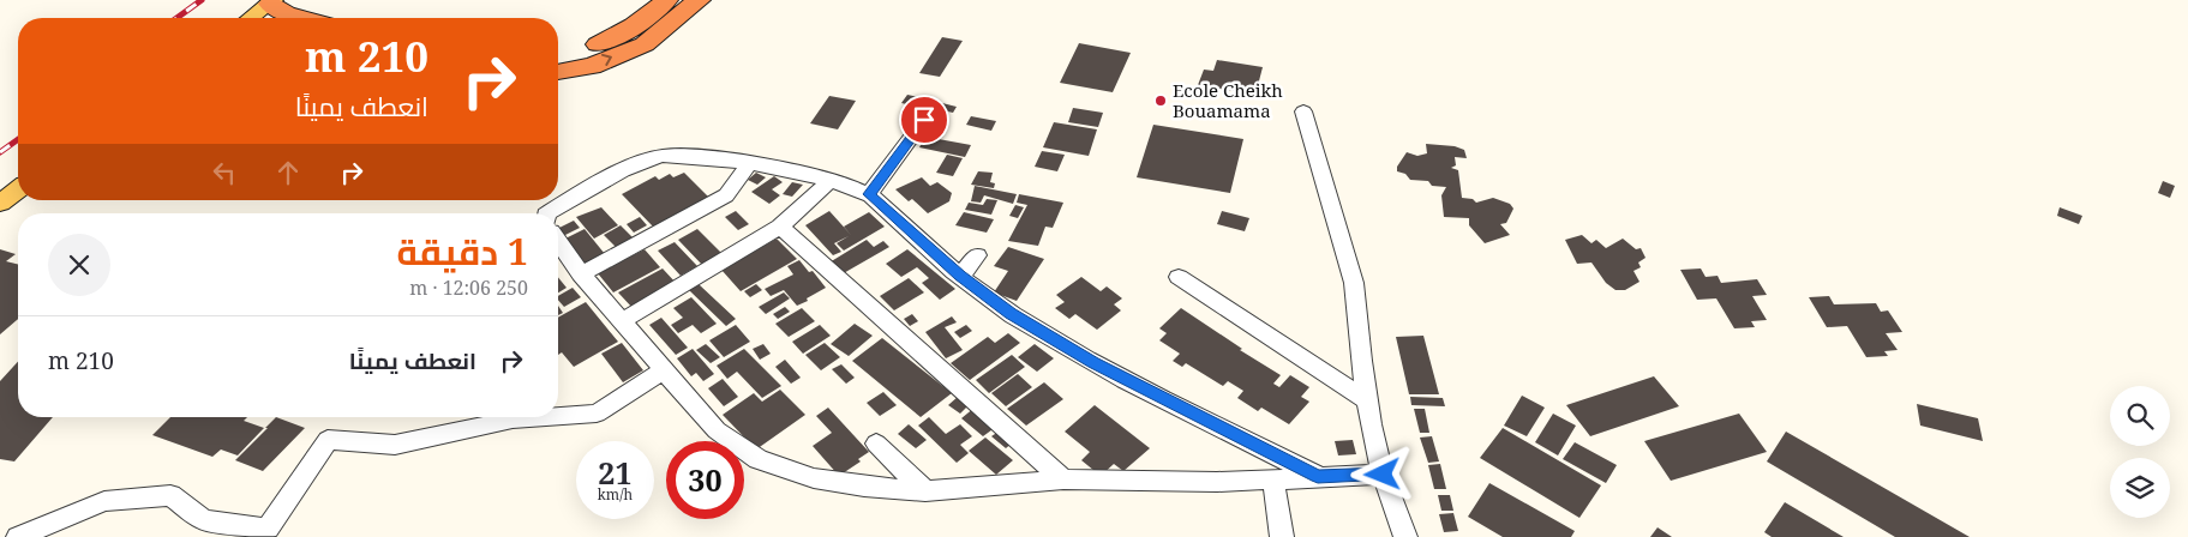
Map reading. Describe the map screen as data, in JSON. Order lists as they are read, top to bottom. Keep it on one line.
{"places":["Ecole Cheikh Bouamama"],"page":{"turn":["210 m","انعطف يمينًا"],"heading":["1 دقيقة","250 m · 12:06"],"list":[{"name":"انعطف يمينًا","value":"210 m"}],"speed":"21 km/h","limit":"30"}}
